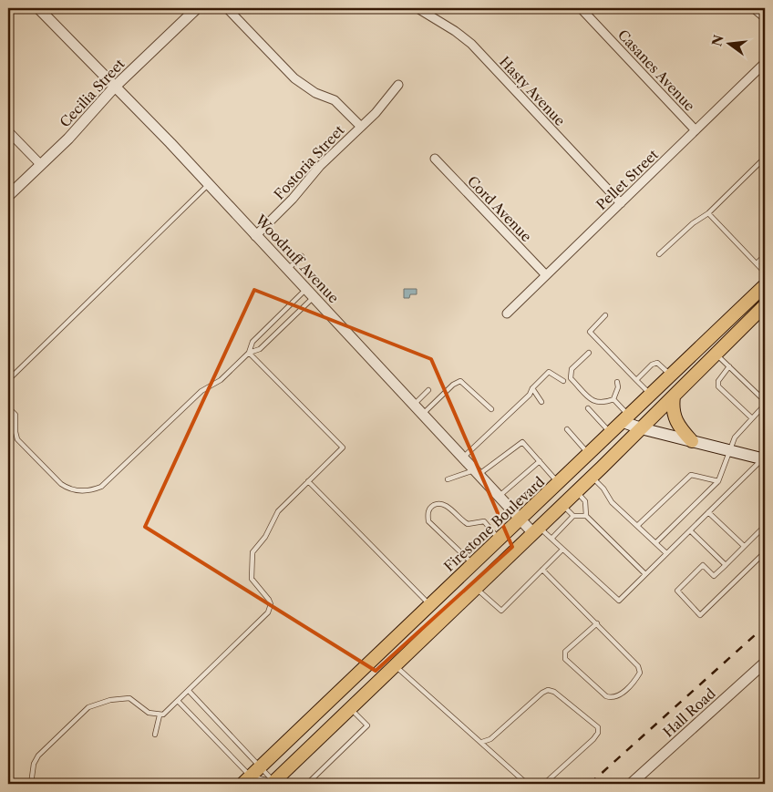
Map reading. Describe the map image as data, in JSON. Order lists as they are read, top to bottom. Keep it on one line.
{"streets":{"main road":["Firestone Boulevard"],"street":["Casanes Avenue","Hasty Avenue","Cecilia Street","Fostoria Street","Pellet Street","Cord Avenue","Woodruff Avenue","Hall Road"]},"crossings":[["Casanes Avenue","Pellet Street"],["Hasty Avenue","Pellet Street"],["Cecilia Street","Woodruff Avenue"],["Fostoria Street","Woodruff Avenue"],["Pellet Street","Cord Avenue"],["Woodruff Avenue","Firestone Boulevard"]],"north":"left"}
